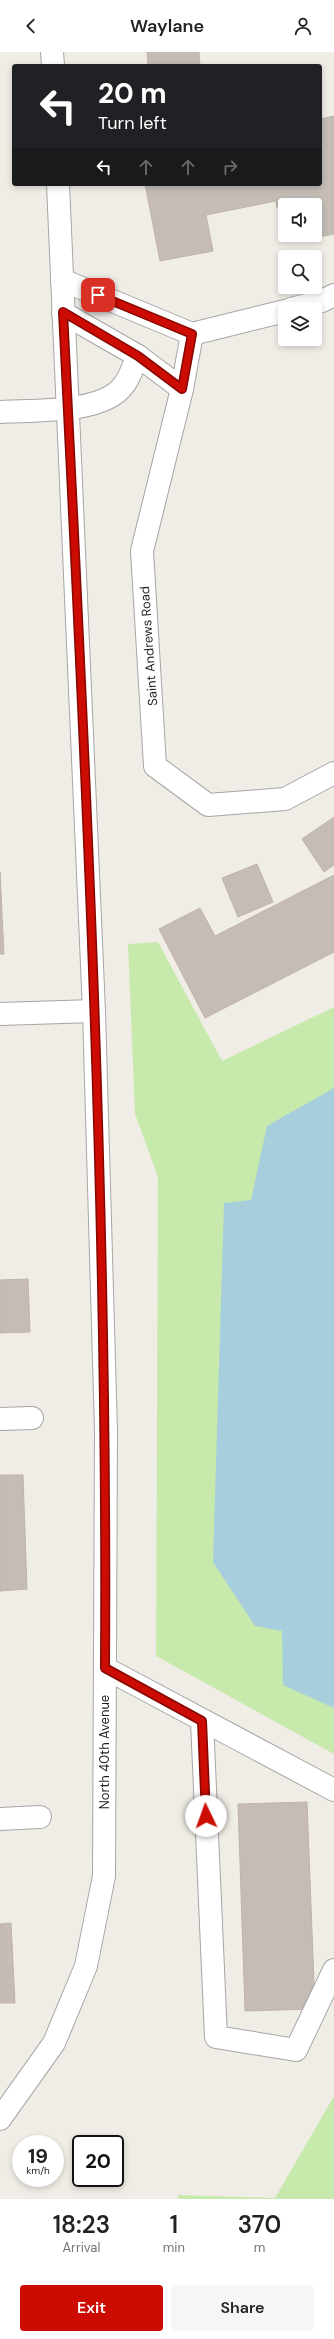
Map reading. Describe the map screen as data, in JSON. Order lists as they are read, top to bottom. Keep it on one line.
{"streets":{"street":["Saint Andrews Road","North 40th Avenue"]},"page":{"header":"Waylane","turn":["20 m","Turn left"],"speed":"19 km/h","limit":"20","eta":["18:23","Arrival","1","min","370","m"],"buttons":["Exit","Share"]}}
